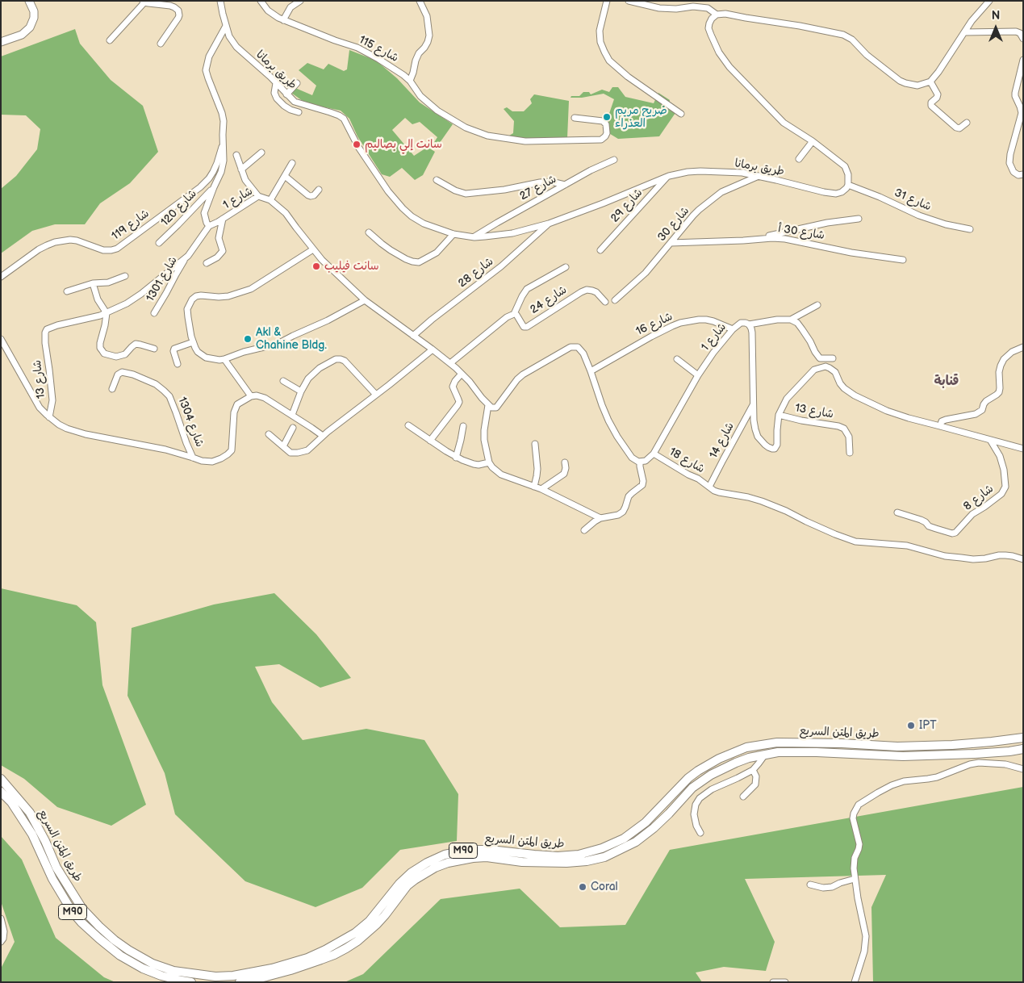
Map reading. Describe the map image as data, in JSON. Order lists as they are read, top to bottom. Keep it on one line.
{"streets":{"highway":["طريق المتن السريع","M90"],"street":["شارع 115","طريق برمانا","شارع 27","شارع 1","شارع 31","شارع 29","شارع 120","شارع 30","شارع 119","شارع 30 أ","شارع 28","شارع 1301","شارع 24","شارع 16","شارع 13","شارع 1304","شارع 14","شارع 18","شارع 8"]},"crossings":[["طريق برمانا","شارع 27"],["طريق برمانا","شارع 1"],["طريق برمانا","شارع 31"],["طريق برمانا","شارع 29"],["طريق برمانا","شارع 30"],["طريق برمانا","شارع 28"],["شارع 1","شارع 120"],["شارع 1","شارع 119"],["شارع 1","شارع 28"],["شارع 1","شارع 24"],["شارع 1","شارع 16"],["شارع 1","شارع 13"],["شارع 1","شارع 18"],["شارع 30","شارع 30 أ"],["شارع 1301","شارع 13"],["شارع 14","شارع 18"]],"districts":["قنابة"],"places":["ضريح مريم العذراء","سانت إلي بصاليم","سانت فيليب","Akl & Chahine Bldg.","IPT","Coral"],"north":"top"}
